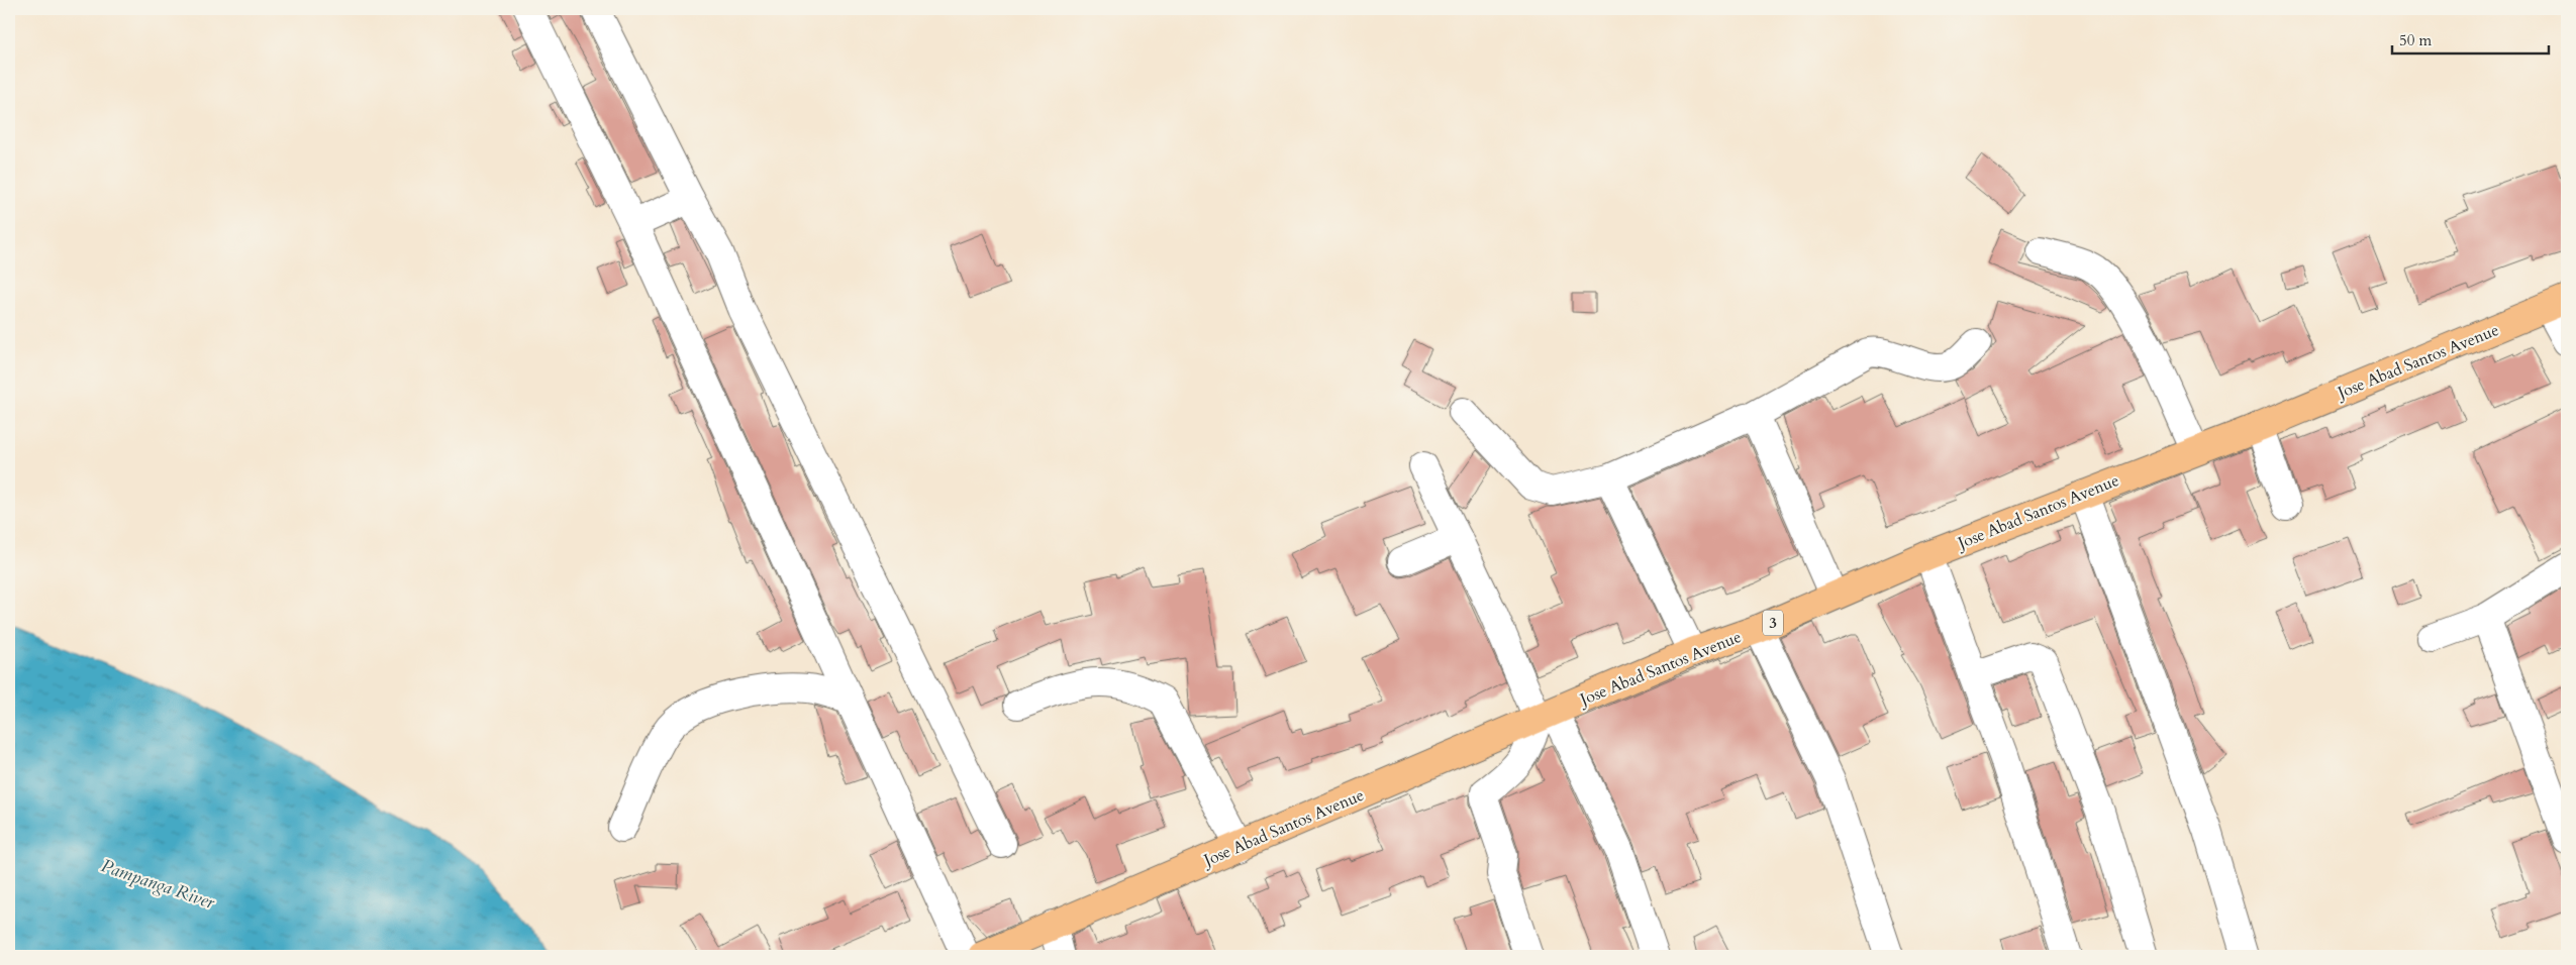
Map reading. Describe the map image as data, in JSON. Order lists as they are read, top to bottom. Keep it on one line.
{"streets":{"highway":["Jose Abad Santos Avenue","3"]},"water":["Pampanga River"],"scale_bar":"50 m"}
